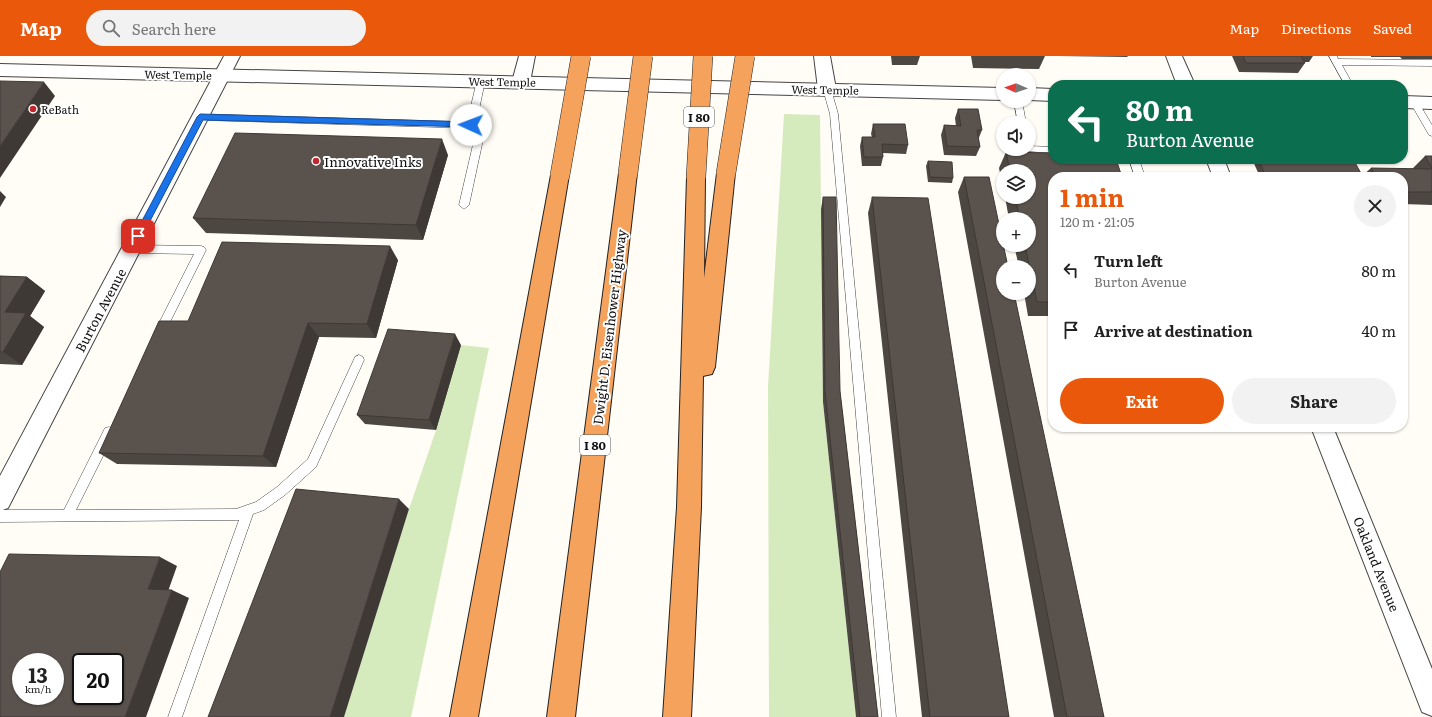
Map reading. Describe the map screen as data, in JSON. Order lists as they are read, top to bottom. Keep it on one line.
{"streets":{"highway":["I 80","Dwight D. Eisenhower Highway"],"street":["West Temple","Burton Avenue","Oakland Avenue"]},"crossings":[["West Temple","Burton Avenue"]],"places":["ReBath","Innovative Inks"],"north":"left","page":{"header":"Map","search":"Search here","nav":["Map","Directions","Saved"],"map_buttons":["+","−"],"turn":["80 m","Burton Avenue"],"heading":["1 min","120 m · 21:05"],"list":[{"name":"Turn left","note":"Burton Avenue","value":"80 m"},{"name":"Arrive at destination","value":"40 m"}],"buttons":["Exit","Share"],"speed":"13 km/h","limit":"20"}}
